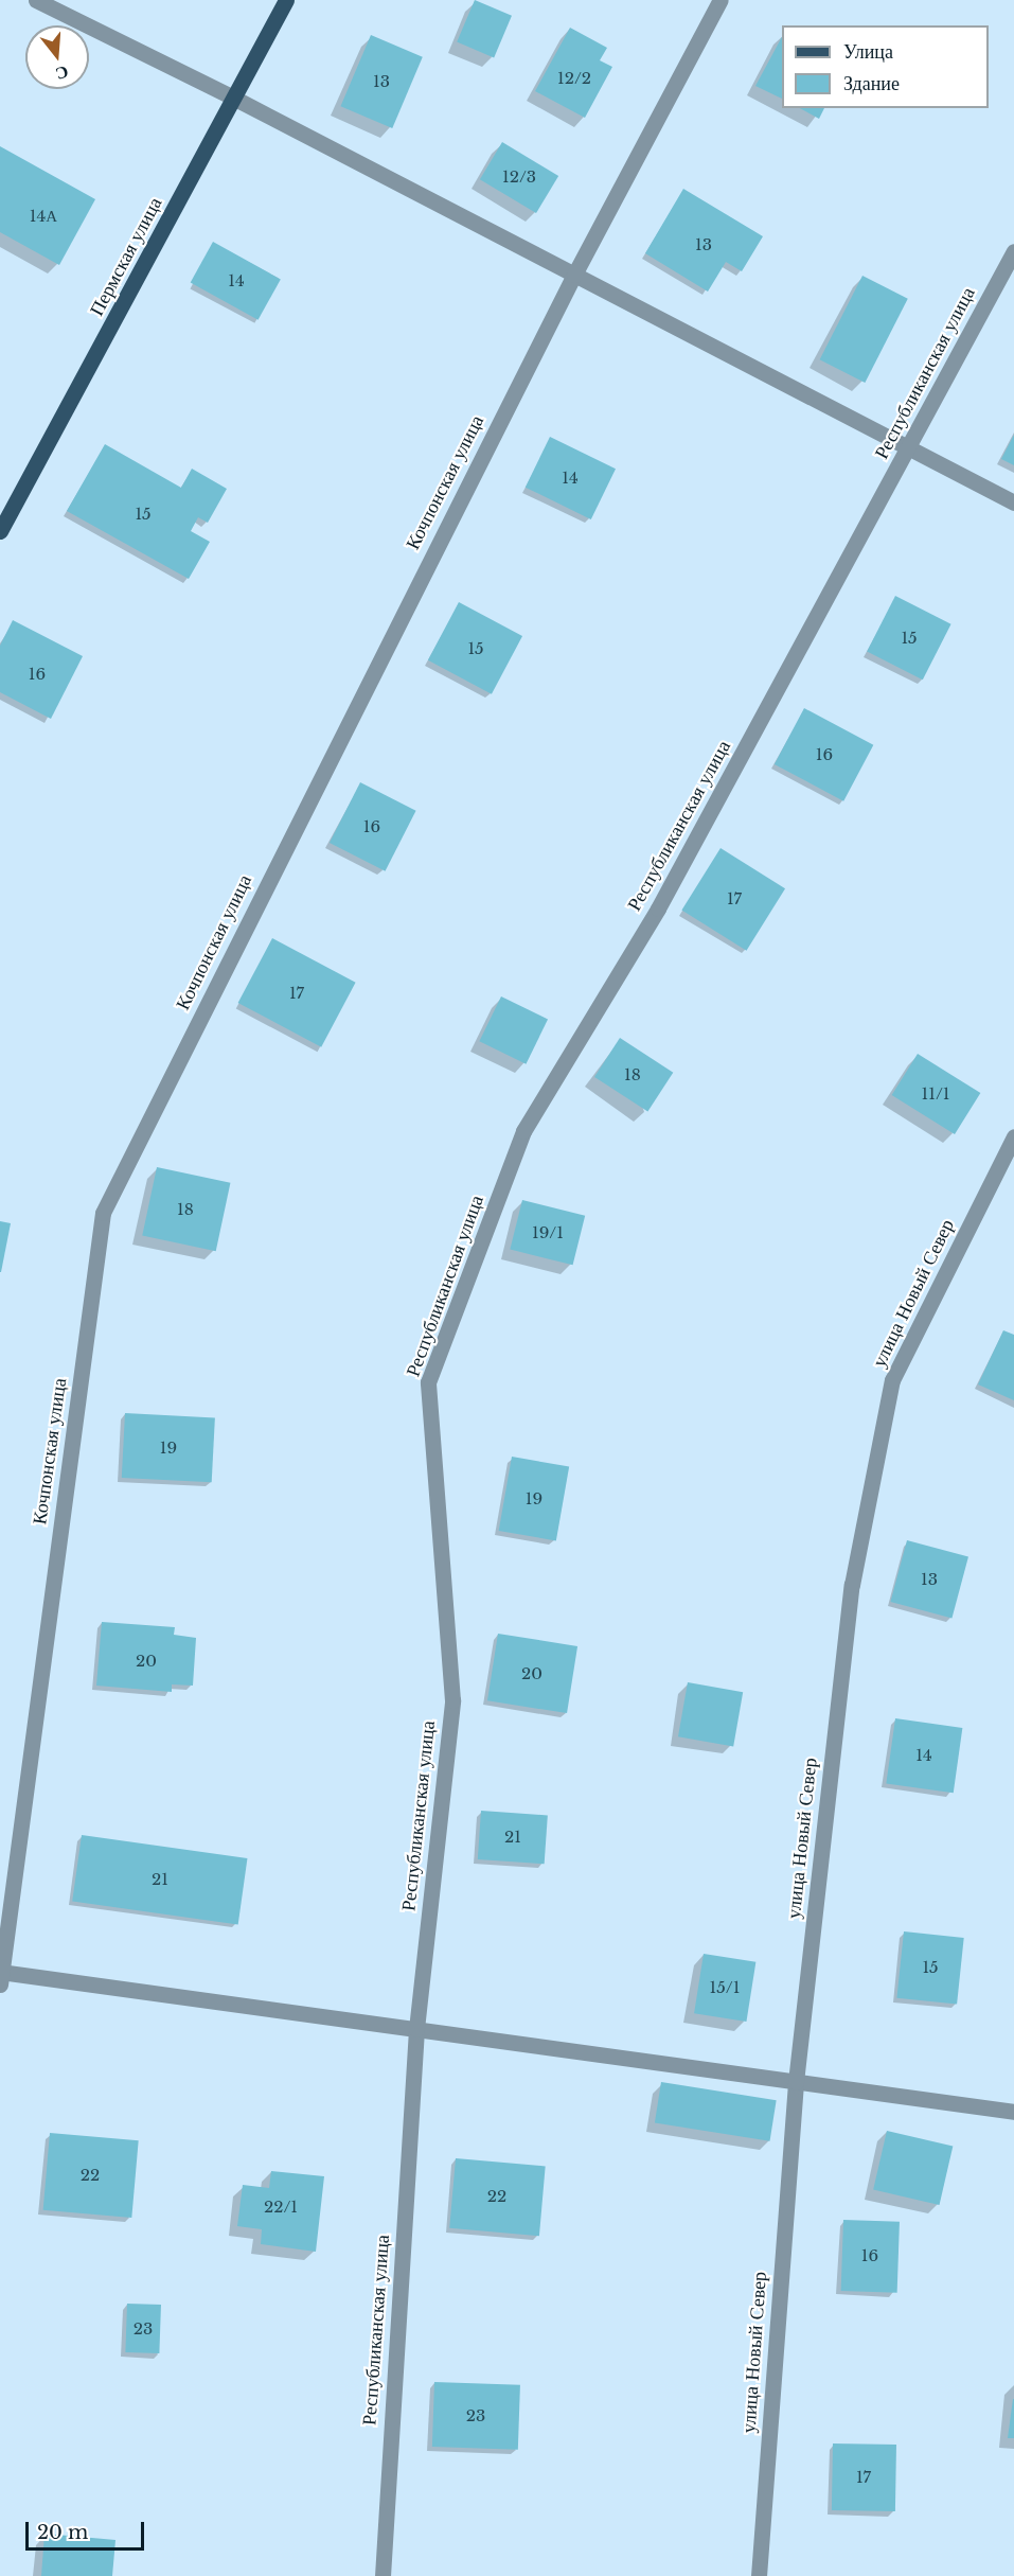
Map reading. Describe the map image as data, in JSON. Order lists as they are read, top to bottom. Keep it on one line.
{"streets":{"main road":["Пермская улица"],"street":["Республиканская улица","Кочпонская улица","улица Новый Север"]},"house_numbers":["12/2","13","12/3","14А","13","14","14","15","15","15","16","16","16","17","17","18","11/1","18","19/1","19","19","13","20","20","14","21","21","15","15/1","22","22","22/1","16","23","23","17"],"legend":["Улица","Здание"],"scale_bar":"20 m","north":"bottom"}
